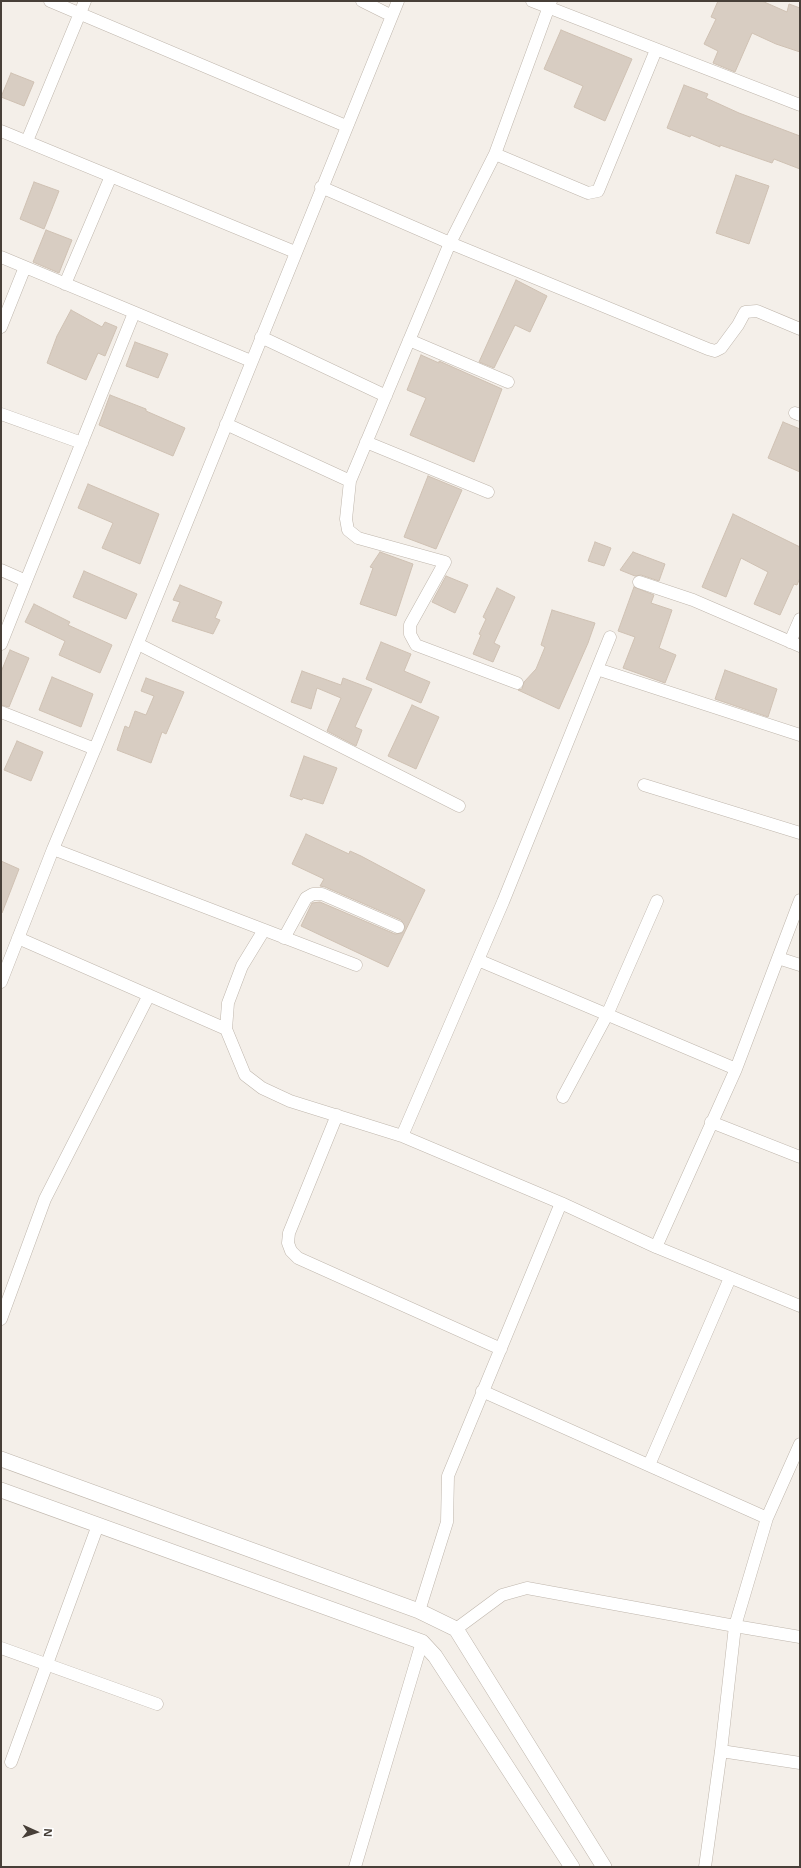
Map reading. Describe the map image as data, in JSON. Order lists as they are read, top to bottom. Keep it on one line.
{"north":"right"}
